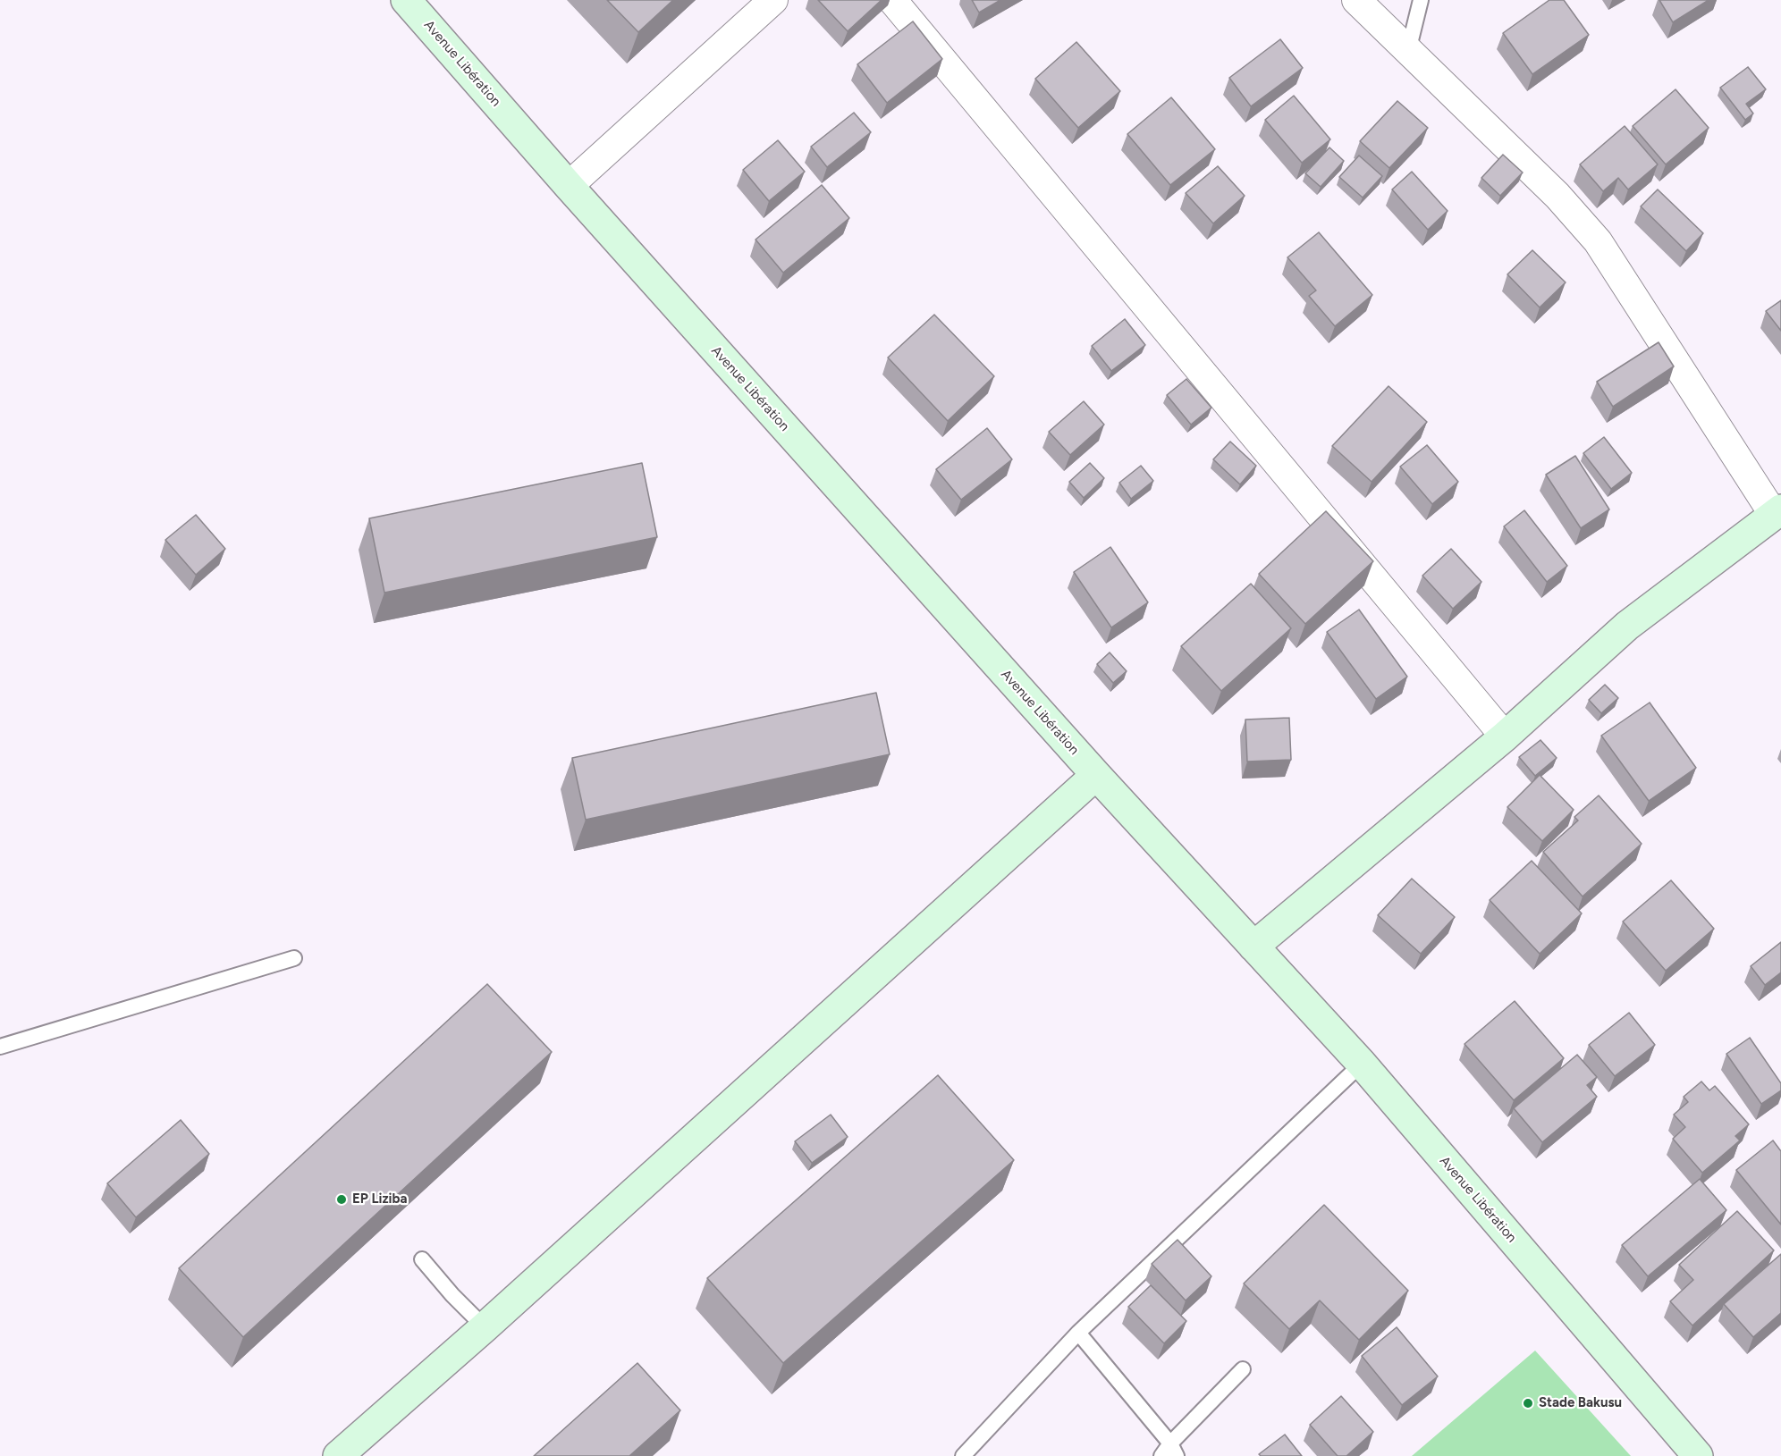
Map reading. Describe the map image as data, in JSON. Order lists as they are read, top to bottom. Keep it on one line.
{"streets":{"street":["Avenue Libération"]},"places":["EP Liziba","Stade Bakusu"]}
